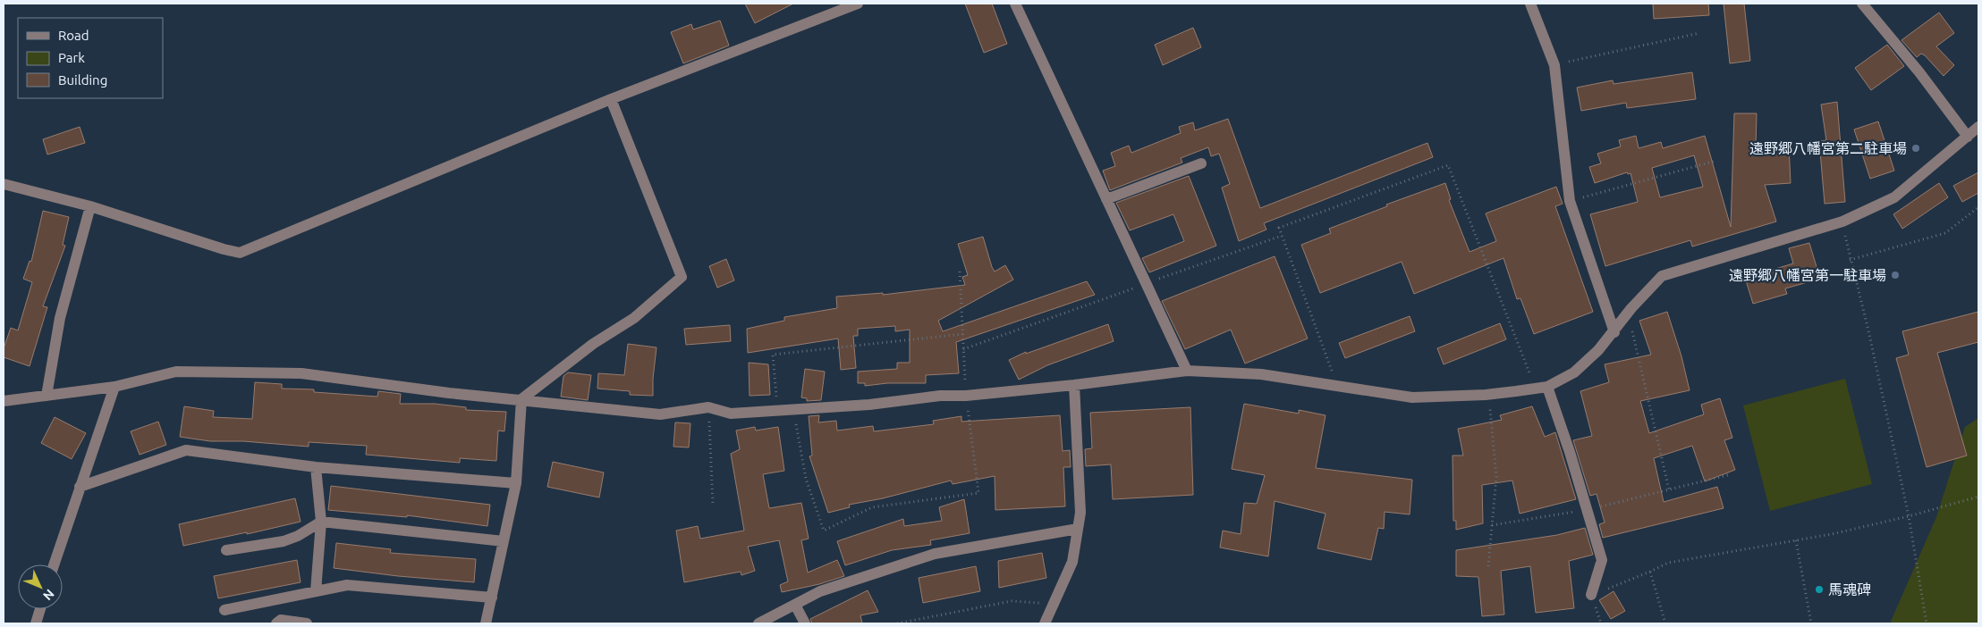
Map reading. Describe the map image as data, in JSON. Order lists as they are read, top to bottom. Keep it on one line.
{"places":["遠野郷八幡宮第二駐車場","遠野郷八幡宮第一駐車場","馬魂碑"],"legend":["Road","Park","Building"],"north":"bottom right"}
